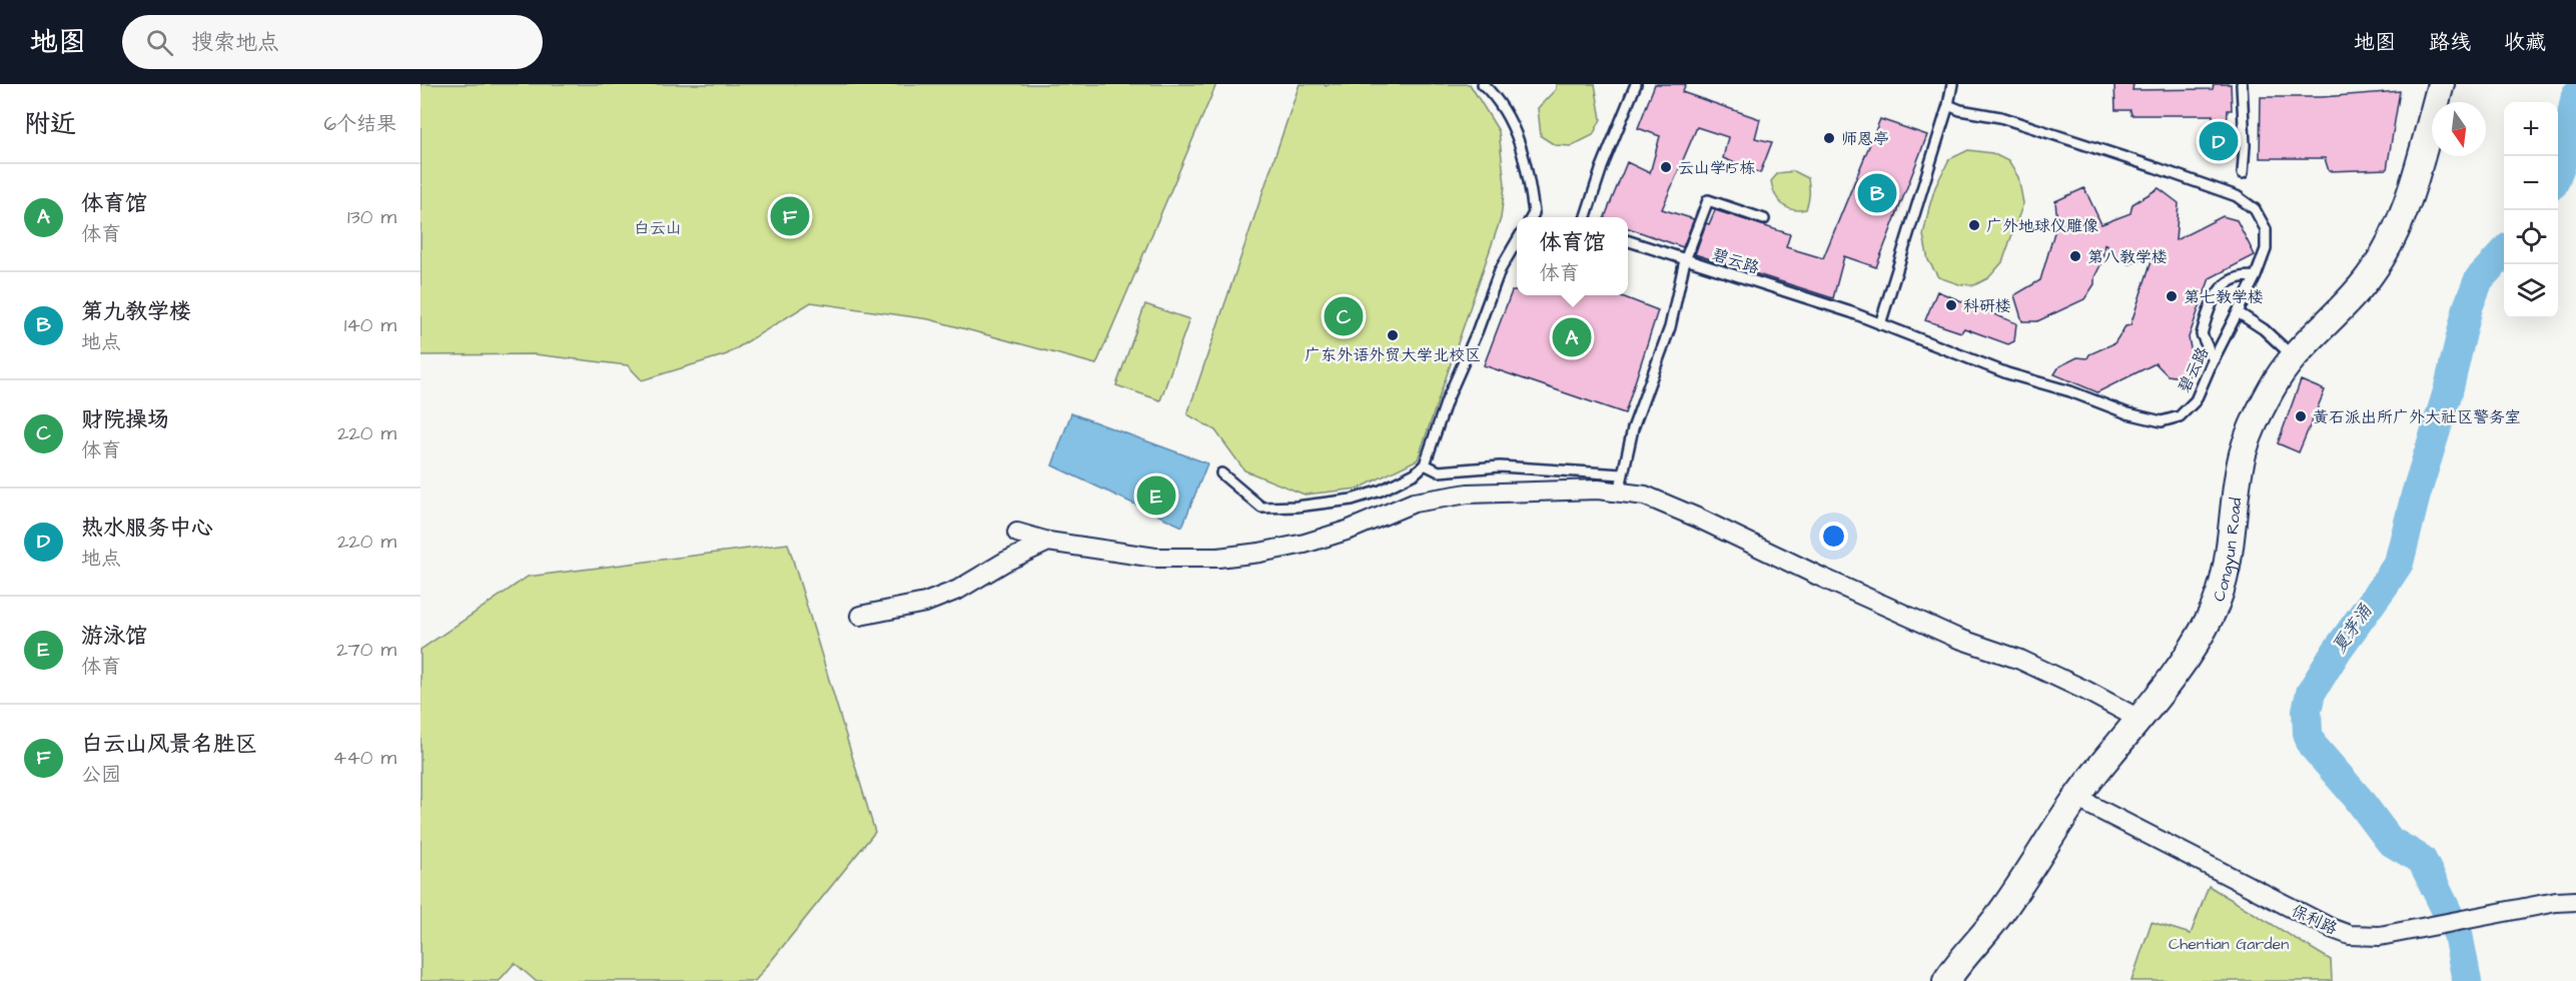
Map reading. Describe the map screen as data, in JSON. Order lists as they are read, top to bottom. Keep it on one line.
{"streets":{"street":["Congyun Road","保利路"],"lane":["碧云路"]},"crossings":[["Congyun Road","保利路"]],"water":["夏茅涌"],"parks":["白云山","Chentian Garden"],"places":["师恩亭","云山学15栋","广外地球仪雕像","第八教学楼","第七教学楼","科研楼","广东外语外贸大学北校区","黄石派出所广外大社区警务室"],"north":"bottom","page":{"header":"地图","search":"搜索地点","nav":["地图","路线","收藏"],"heading":["附近","6个结果"],"map_buttons":["+","−"],"pins":["D","B","F","C","A","E"],"list":[{"mark":"A","name":"体育馆","note":"体育","value":"130 m"},{"mark":"B","name":"第九教学楼","note":"地点","value":"140 m"},{"mark":"C","name":"财院操场","note":"体育","value":"220 m"},{"mark":"D","name":"热水服务中心","note":"地点","value":"220 m"},{"mark":"E","name":"游泳馆","note":"体育","value":"270 m"},{"mark":"F","name":"白云山风景名胜区","note":"公园","value":"440 m"}],"popup":["体育馆","体育"]}}
